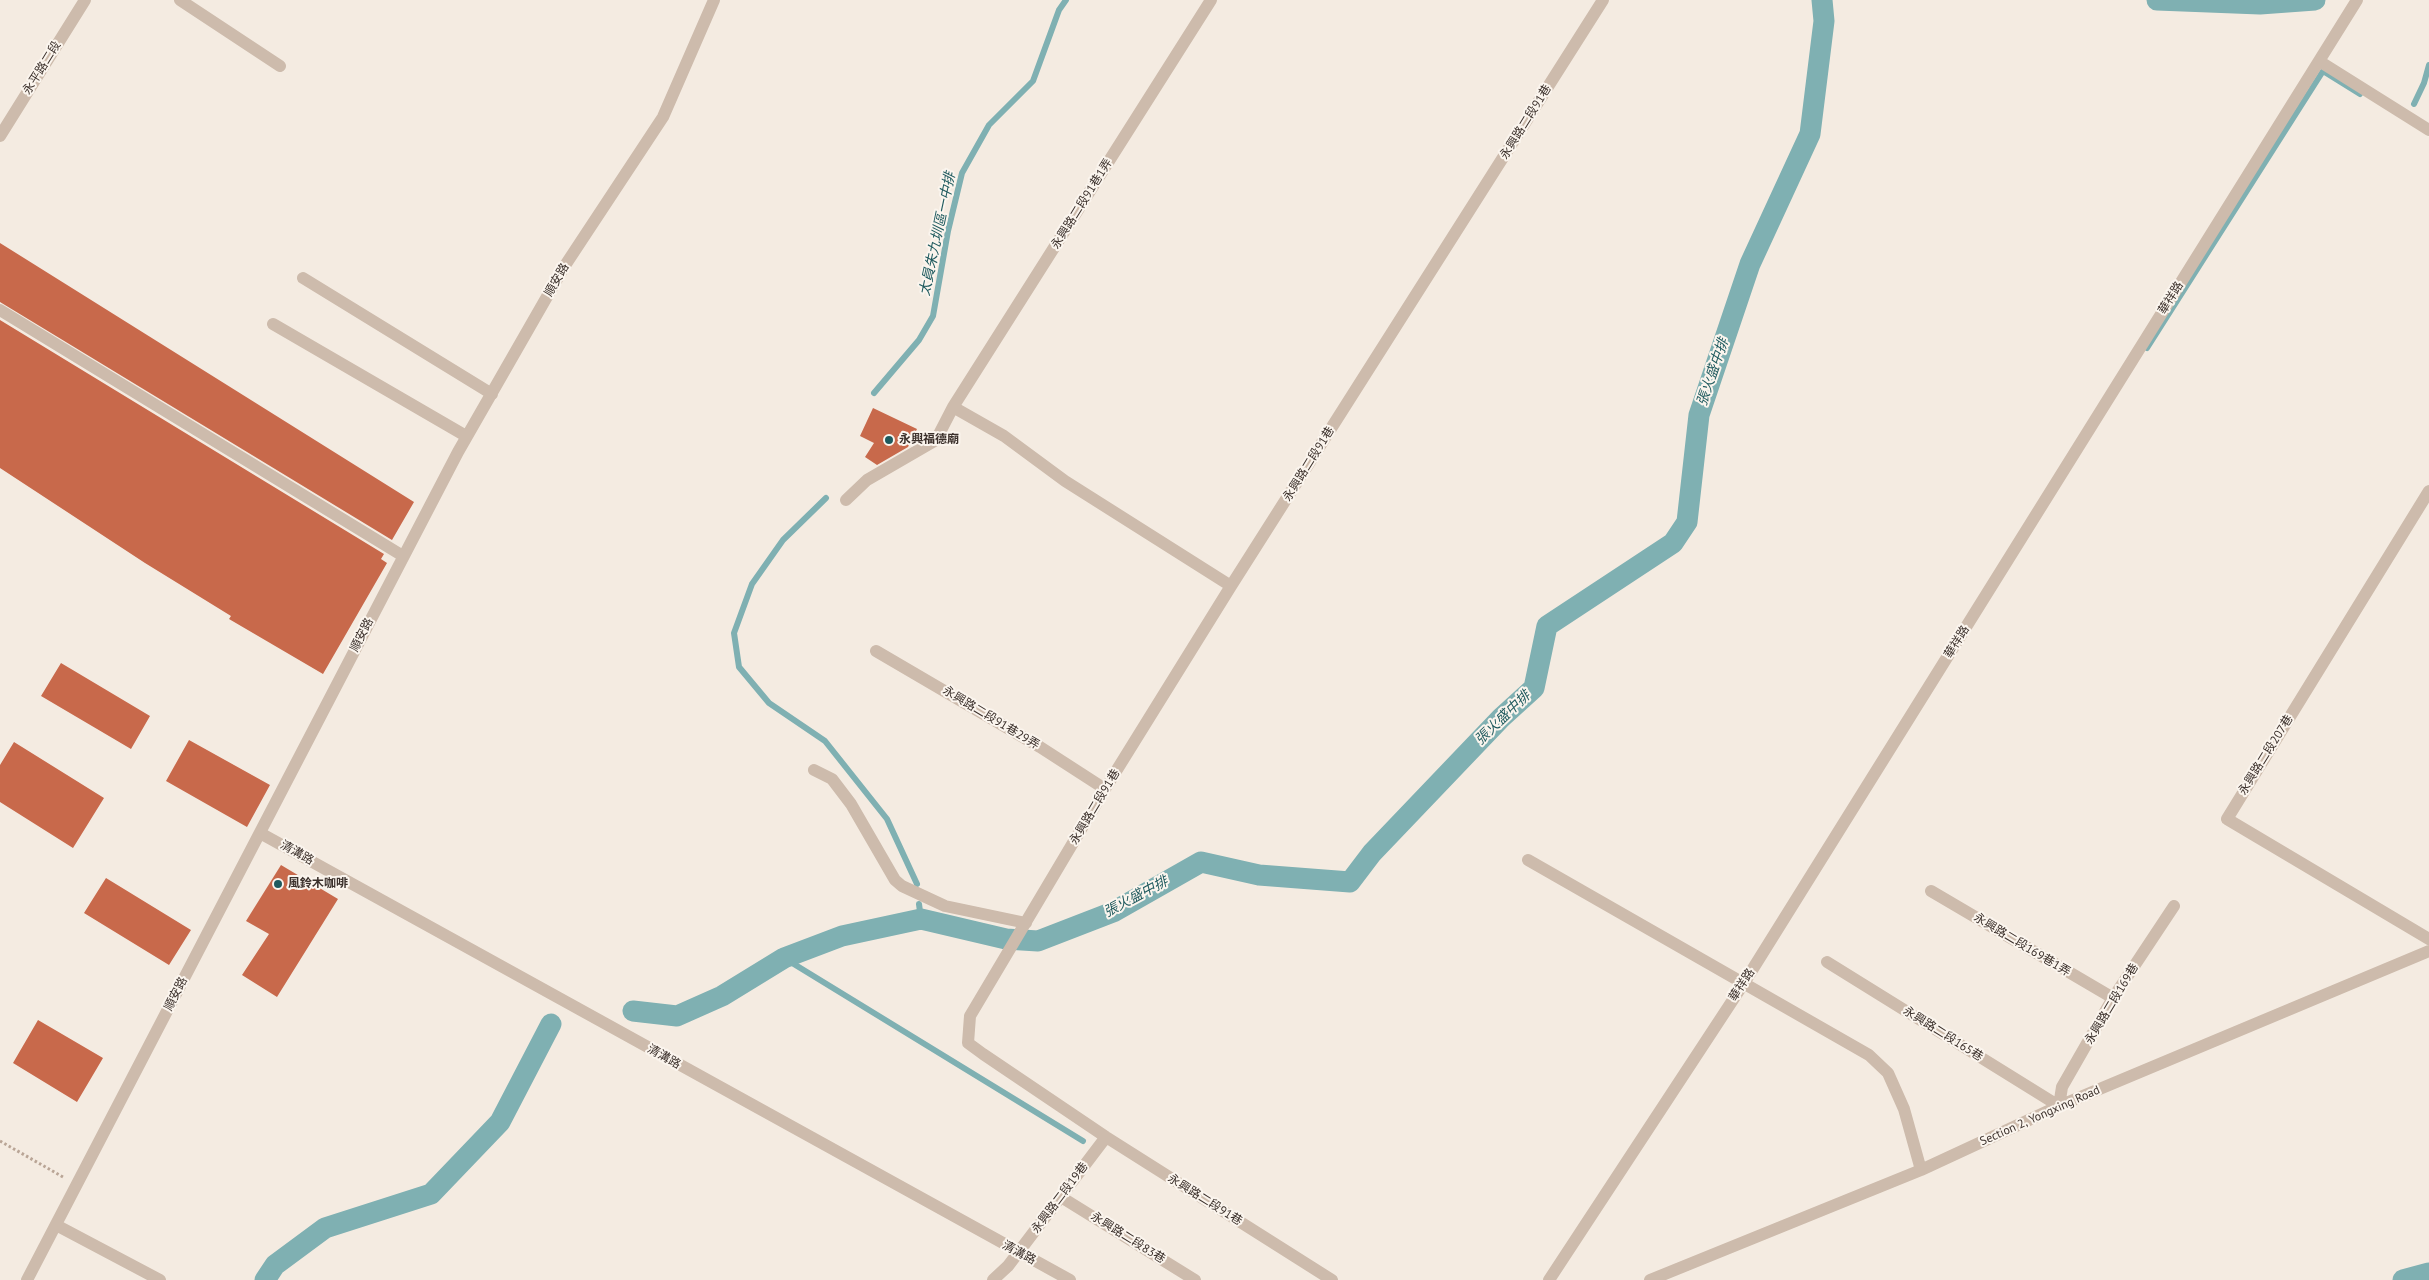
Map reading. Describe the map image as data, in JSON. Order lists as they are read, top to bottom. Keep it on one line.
{"streets":{"street":["永平路二段","永興路二段91巷","永興路二段91巷1弄","順安路","華祥路","永興路二段91巷29弄","永興路二段207巷","清溝路","永興路二段169巷1弄","永興路二段169巷","永興路二段165巷","Section 2, Yongxing Road","永興路二段19巷","永興路二段83巷"]},"crossings":[["永興路二段91巷","永興路二段91巷29弄"],["永興路二段91巷","永興路二段19巷"],["順安路","清溝路"],["清溝路","永興路二段19巷"],["永興路二段169巷1弄","永興路二段169巷"],["永興路二段169巷","永興路二段165巷"],["永興路二段169巷","Section 2, Yongxing Road"],["永興路二段165巷","Section 2, Yongxing Road"],["永興路二段19巷","永興路二段83巷"]],"water":["太員朱九圳區一中排","張火盛中排"],"places":["永興福德廟","風鈴木咖啡"]}
